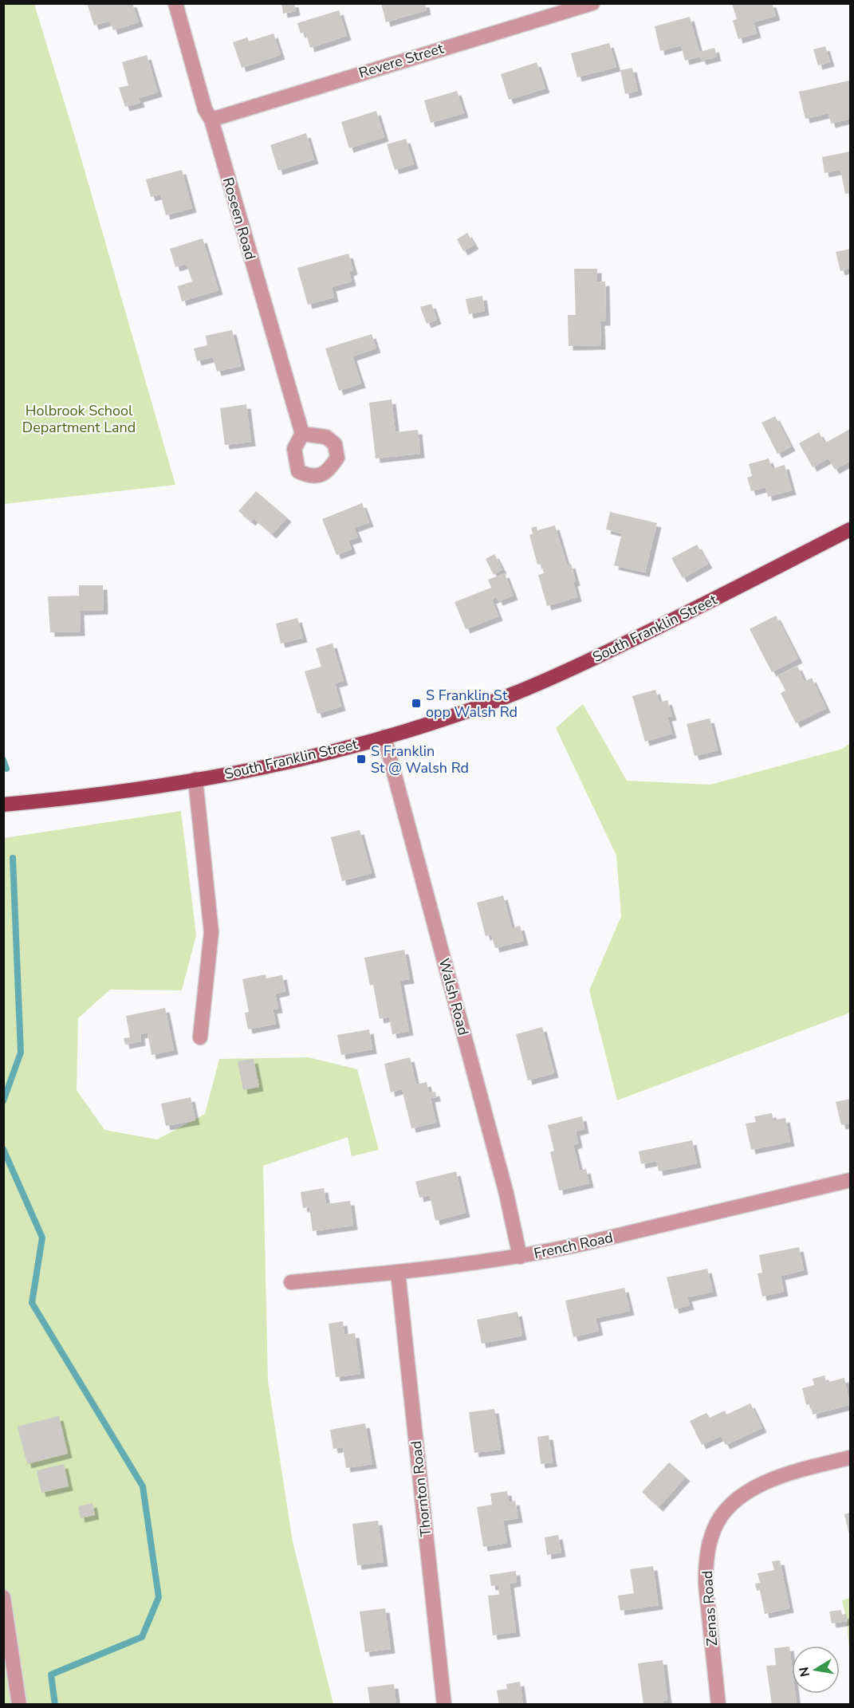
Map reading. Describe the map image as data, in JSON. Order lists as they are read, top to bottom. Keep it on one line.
{"streets":{"main road":["South Franklin Street"],"street":["Revere Street","Roseen Road","Walsh Road","French Road","Thornton Road","Zenas Road"]},"crossings":[["Revere Street","Roseen Road"],["South Franklin Street","Walsh Road"],["Walsh Road","French Road"],["French Road","Thornton Road"]],"parks":["Holbrook School Department Land"],"places":{"transit":["S Franklin St opp Walsh Rd","S Franklin St @ Walsh Rd"]},"north":"left"}
